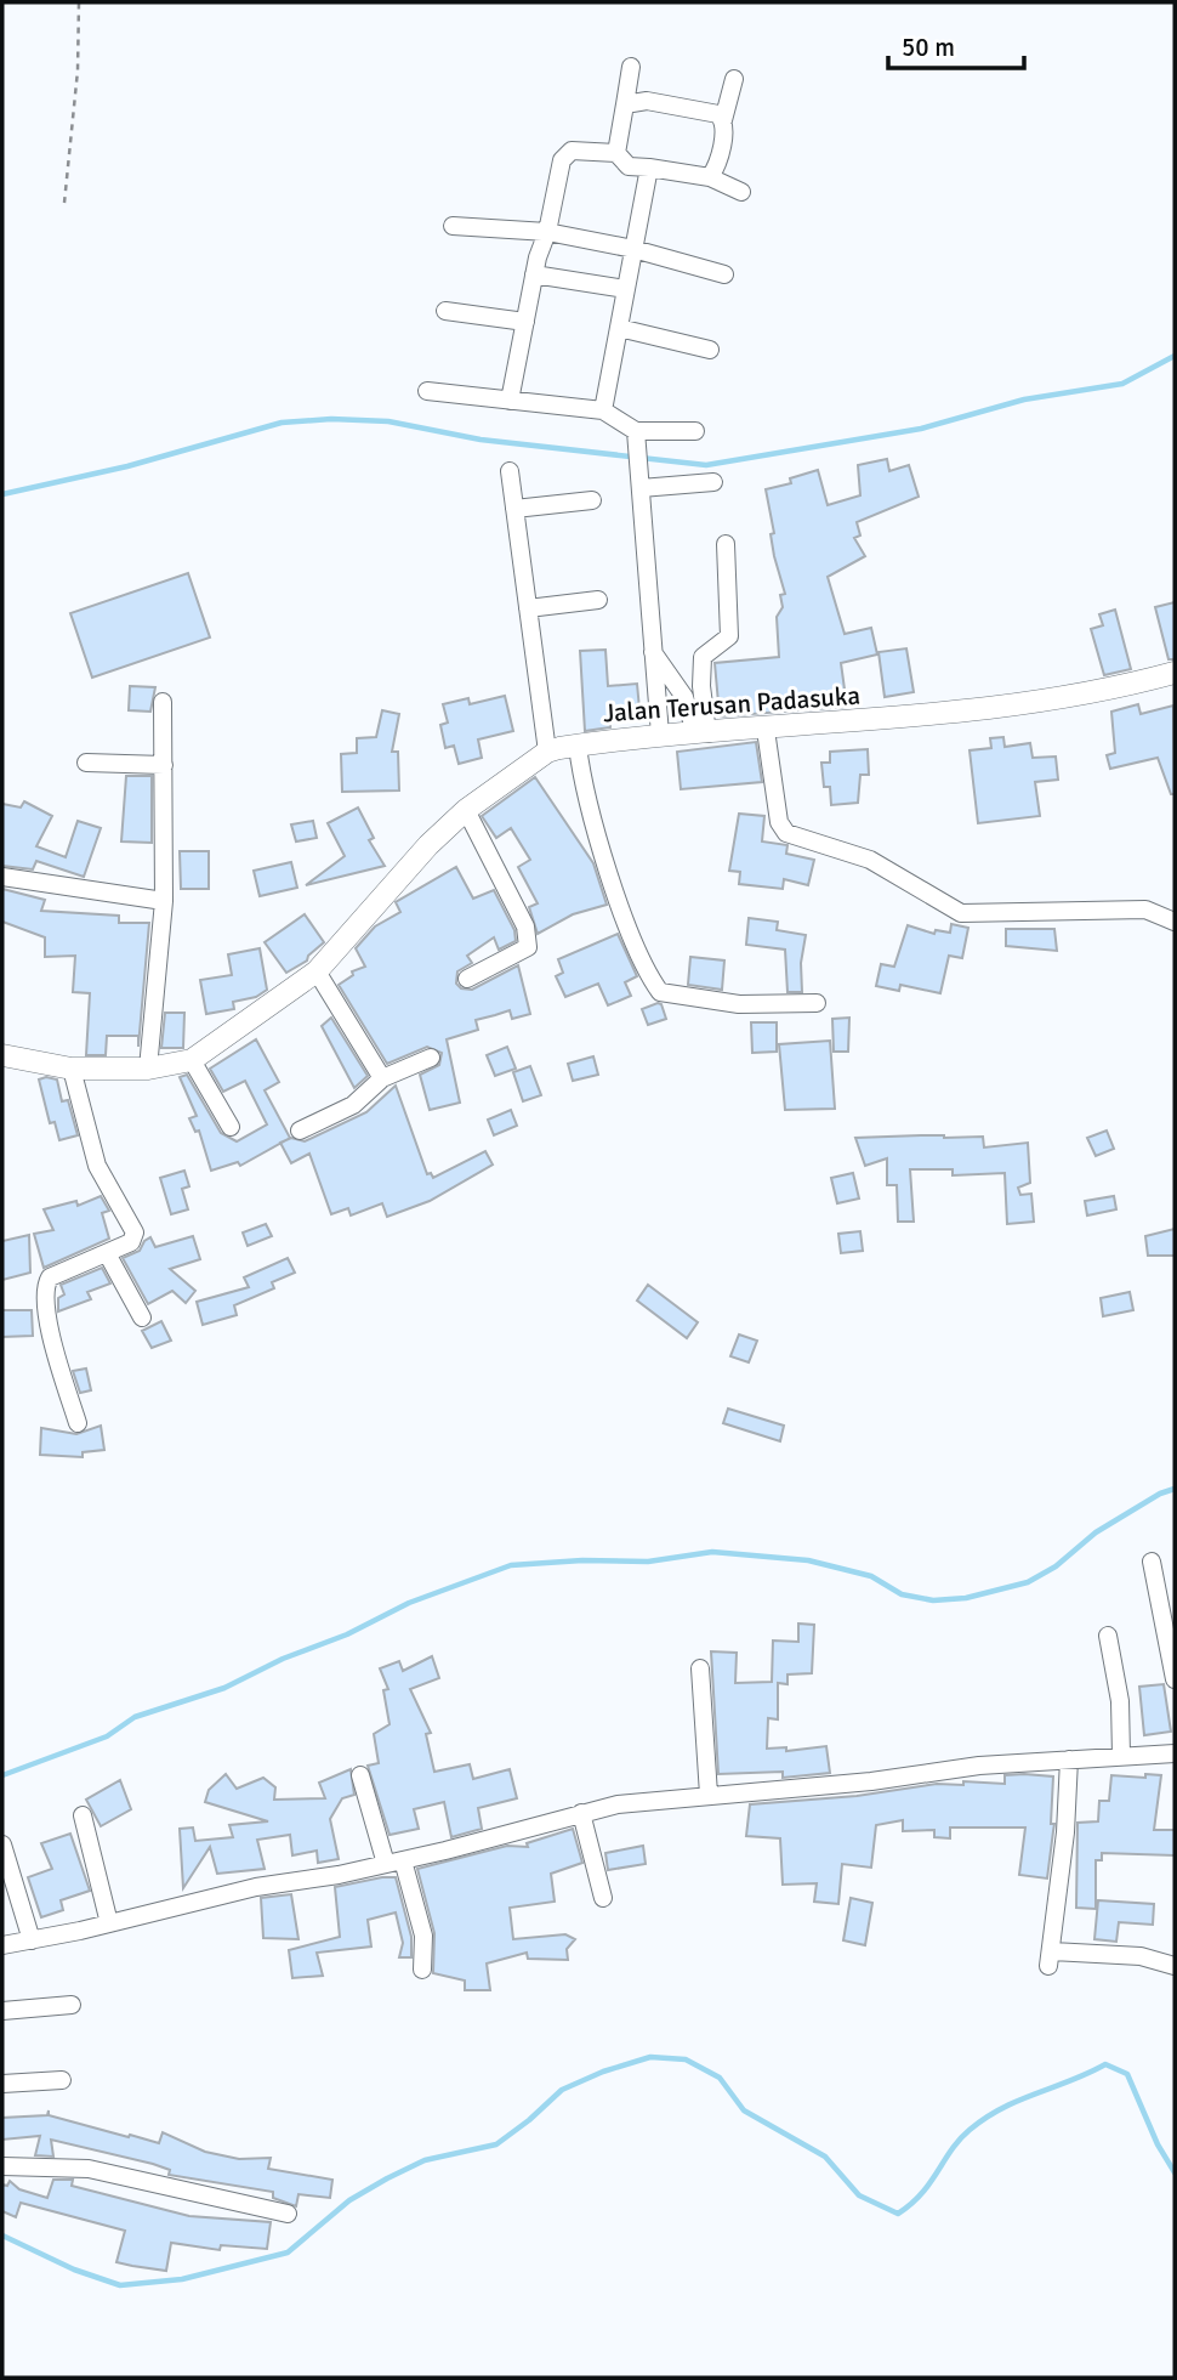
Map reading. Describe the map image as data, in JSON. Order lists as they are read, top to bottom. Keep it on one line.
{"streets":{"street":["Jalan Terusan Padasuka"]},"scale_bar":"50 m"}
